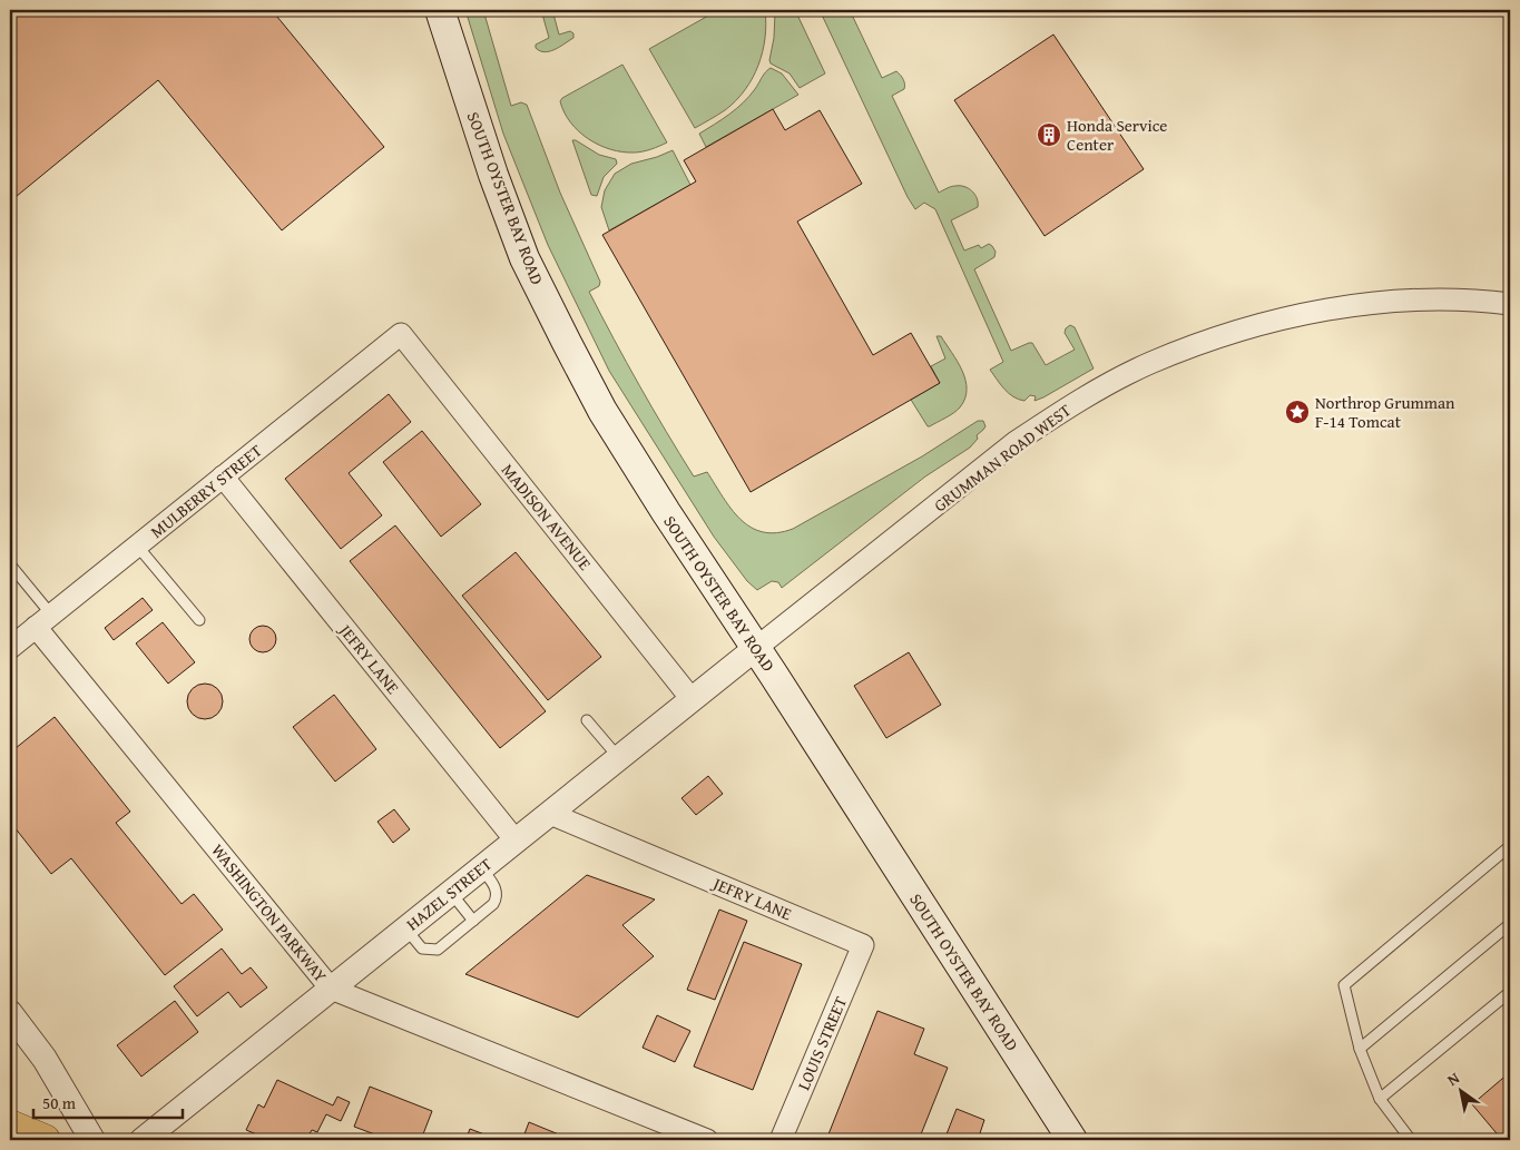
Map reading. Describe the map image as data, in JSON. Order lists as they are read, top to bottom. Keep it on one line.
{"streets":{"main road":["SOUTH OYSTER BAY ROAD"],"street":["GRUMMAN ROAD WEST","MULBERRY STREET","MADISON AVENUE","JEFRY LANE","HAZEL STREET","WASHINGTON PARKWAY","LOUIS STREET"]},"crossings":[["SOUTH OYSTER BAY ROAD","GRUMMAN ROAD WEST"],["SOUTH OYSTER BAY ROAD","HAZEL STREET"],["GRUMMAN ROAD WEST","HAZEL STREET"],["MULBERRY STREET","MADISON AVENUE"],["MULBERRY STREET","JEFRY LANE"],["MULBERRY STREET","WASHINGTON PARKWAY"],["MADISON AVENUE","HAZEL STREET"],["JEFRY LANE","HAZEL STREET"],["JEFRY LANE","LOUIS STREET"],["HAZEL STREET","WASHINGTON PARKWAY"]],"places":{"building":["Honda Service Center"],"place":["Northrop Grumman F-14 Tomcat"]},"scale_bar":"50 m","north":"top left"}
